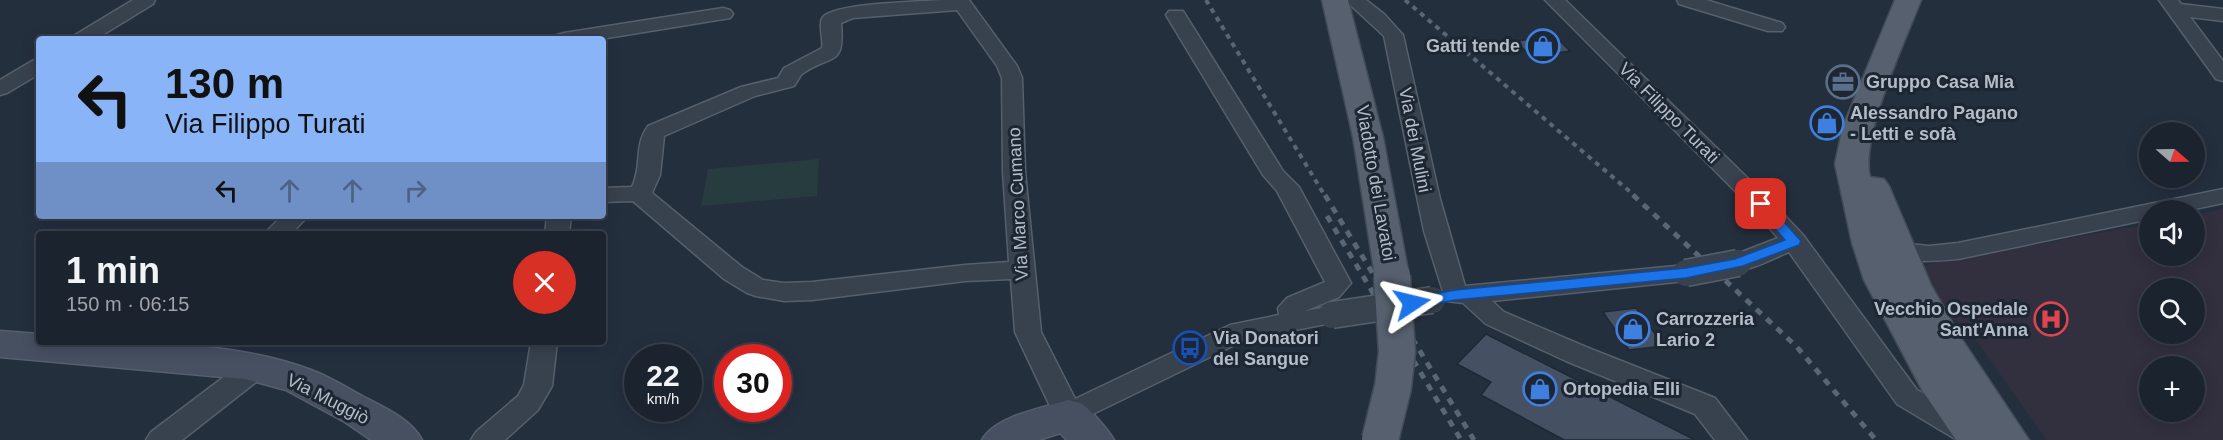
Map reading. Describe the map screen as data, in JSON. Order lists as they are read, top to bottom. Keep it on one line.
{"streets":{"main road":["Viadotto dei Lavatoi"],"street":["Via Filippo Turati","Via dei Mulini","Via Marco Cumano","Via Muggiò"]},"places":{"shop":["Gatti tende","Alessandro Pagano - Letti e sofà","Carrozzeria Lario 2","Ortopedia Elli"],"office":["Gruppo Casa Mia"],"hospital":["Vecchio Ospedale Sant'Anna"],"bus stop":["Via Donatori del Sangue"]},"north":"right","page":{"turn":["130 m","Via Filippo Turati"],"map_buttons":"+","heading":["1 min","150 m · 06:15"],"speed":"22 km/h","limit":"30"}}
